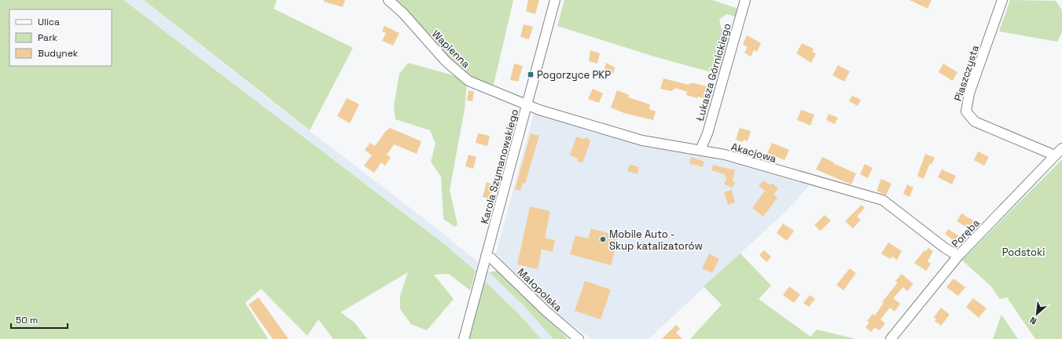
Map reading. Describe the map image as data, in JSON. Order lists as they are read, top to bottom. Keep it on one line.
{"streets":{"street":["Wapienna","Łukasza Górnickiego","Piaszczysta","Akacjowa","Karola Szymanowskiego","Poręba","Małopolska"]},"crossings":[["Wapienna","Akacjowa"],["Wapienna","Karola Szymanowskiego"],["Łukasza Górnickiego","Akacjowa"],["Piaszczysta","Poręba"],["Akacjowa","Karola Szymanowskiego"],["Akacjowa","Poręba"],["Karola Szymanowskiego","Małopolska"]],"parks":["Podstoki"],"places":{"transit":["Pogorzyce PKP"],"other":["Mobile Auto - Skup katalizatorów"]},"legend":["Ulica","Park","Budynek"],"scale_bar":"50 m","north":"bottom left"}
